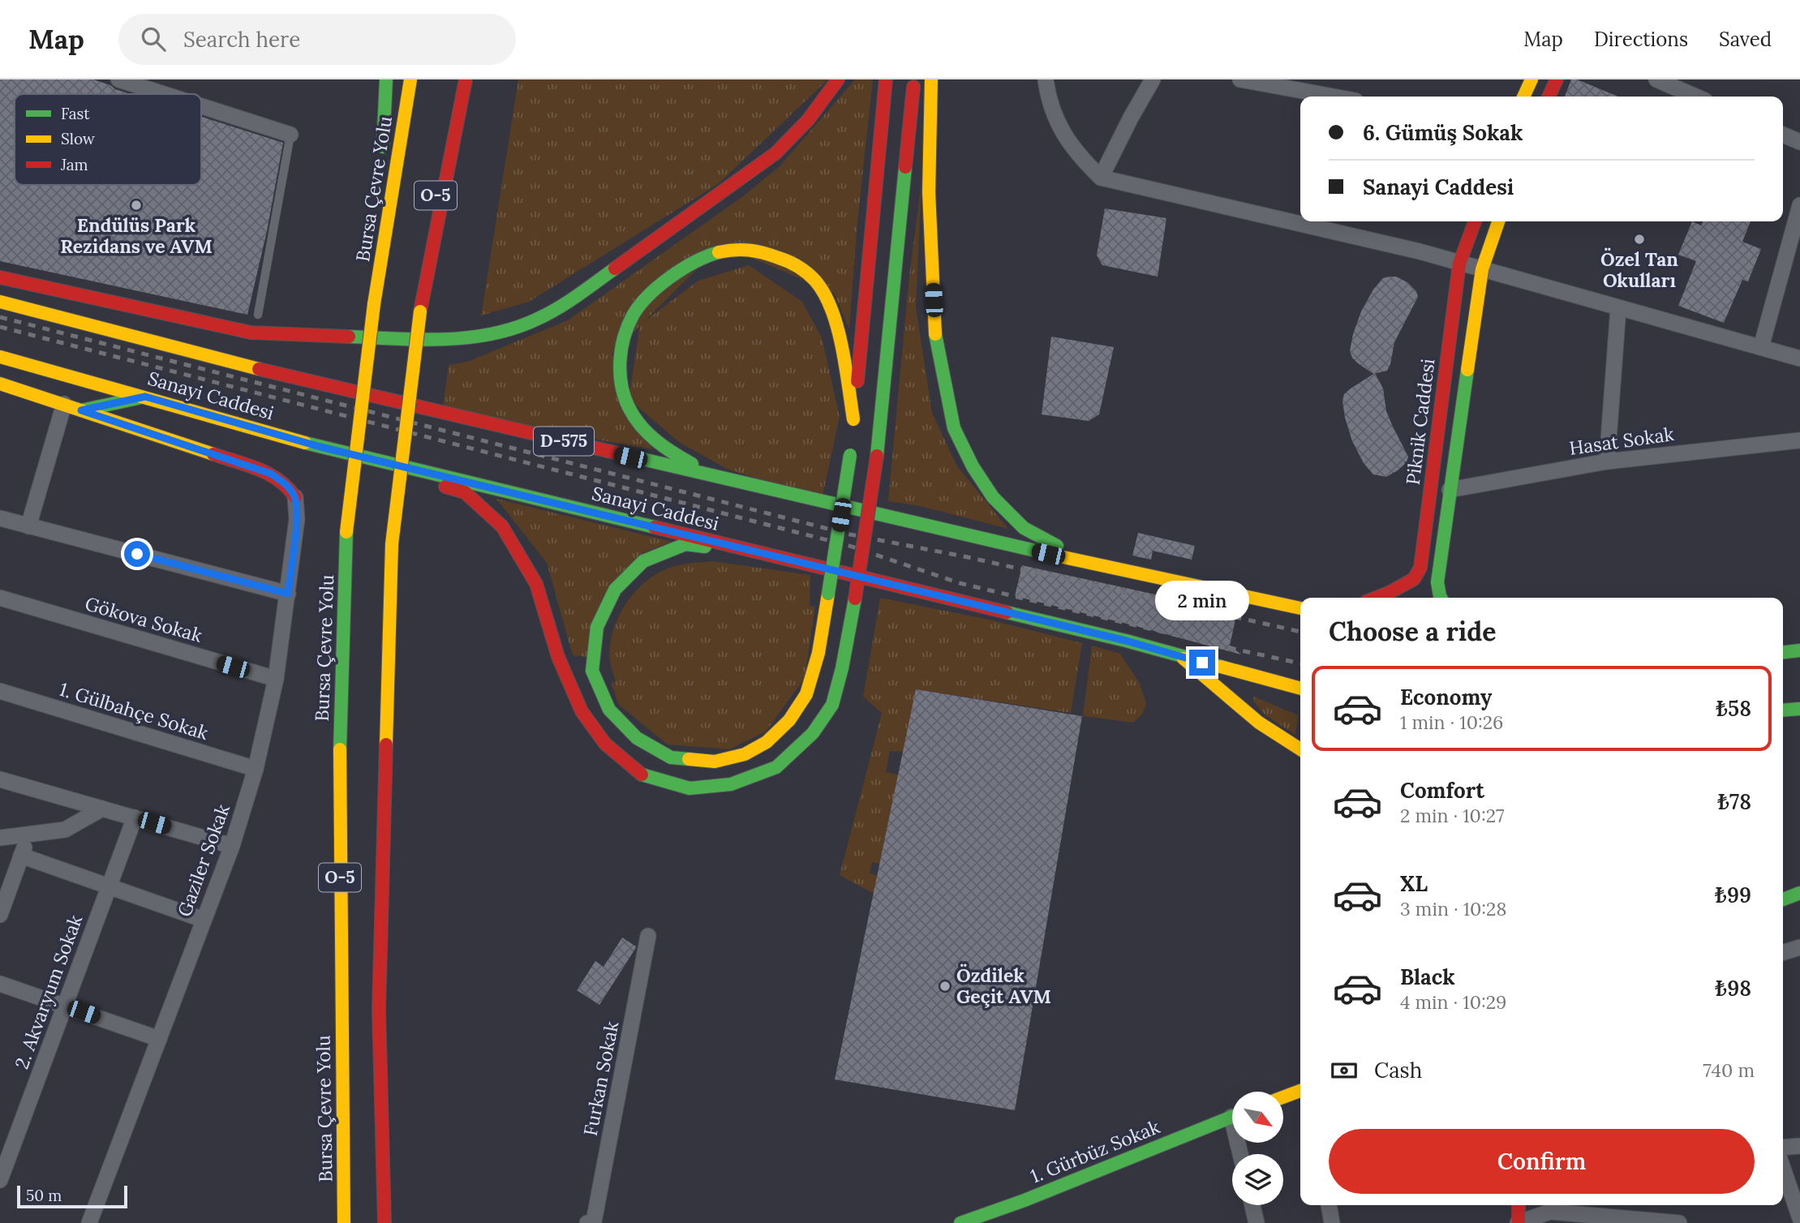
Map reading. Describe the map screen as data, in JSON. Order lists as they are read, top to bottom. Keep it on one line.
{"streets":{"main road":["Bursa Çevre Yolu","O-5","Sanayi Caddesi","Piknik Caddesi","D-575","1. Gürbüz Sokak"],"street":["Hasat Sokak","Gökova Sokak","1. Gülbahçe Sokak","Gaziler Sokak","2. Akvaryum Sokak","Furkan Sokak"]},"crossings":[["Piknik Caddesi","Hasat Sokak"],["Gökova Sokak","Gaziler Sokak"],["1. Gülbahçe Sokak","Gaziler Sokak"]],"places":["Endülüs Park Rezidans ve AVM","Özel Tan Okulları","Özdilek Geçit AVM"],"legend":["Fast","Slow","Jam"],"scale_bar":"50 m","north":"bottom right","page":{"header":"Map","search":"Search here","nav":["Map","Directions","Saved"],"banner":["6. Gümüş Sokak","Sanayi Caddesi"],"bubble":"2 min","heading":"Choose a ride","list":[{"name":"Economy","note":"1 min · 10:26","value":"₺58"},{"name":"Comfort","note":"2 min · 10:27","value":"₺78"},{"name":"XL","note":"3 min · 10:28","value":"₺99"},{"name":"Black","note":"4 min · 10:29","value":"₺98"}],"pay":["Cash","740 m"],"buttons":"Confirm","scale":"50 m"}}
